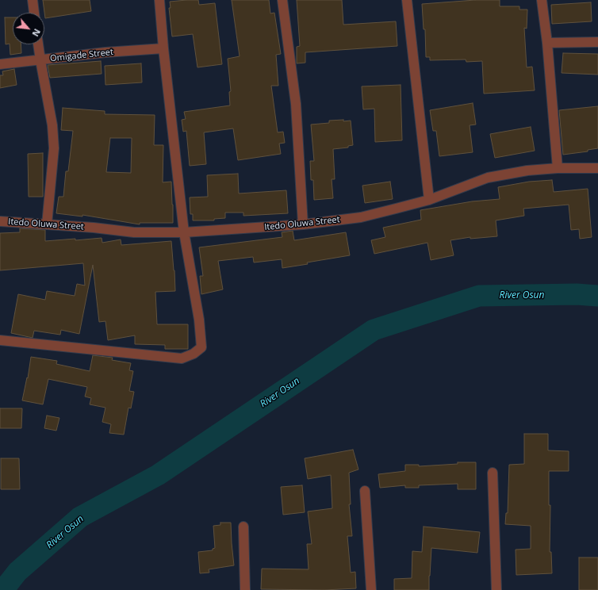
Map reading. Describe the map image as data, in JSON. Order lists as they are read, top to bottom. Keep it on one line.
{"streets":{"street":["Omigade Street","Itedo Oluwa Street"]},"water":["River Osun"],"north":"bottom right"}
